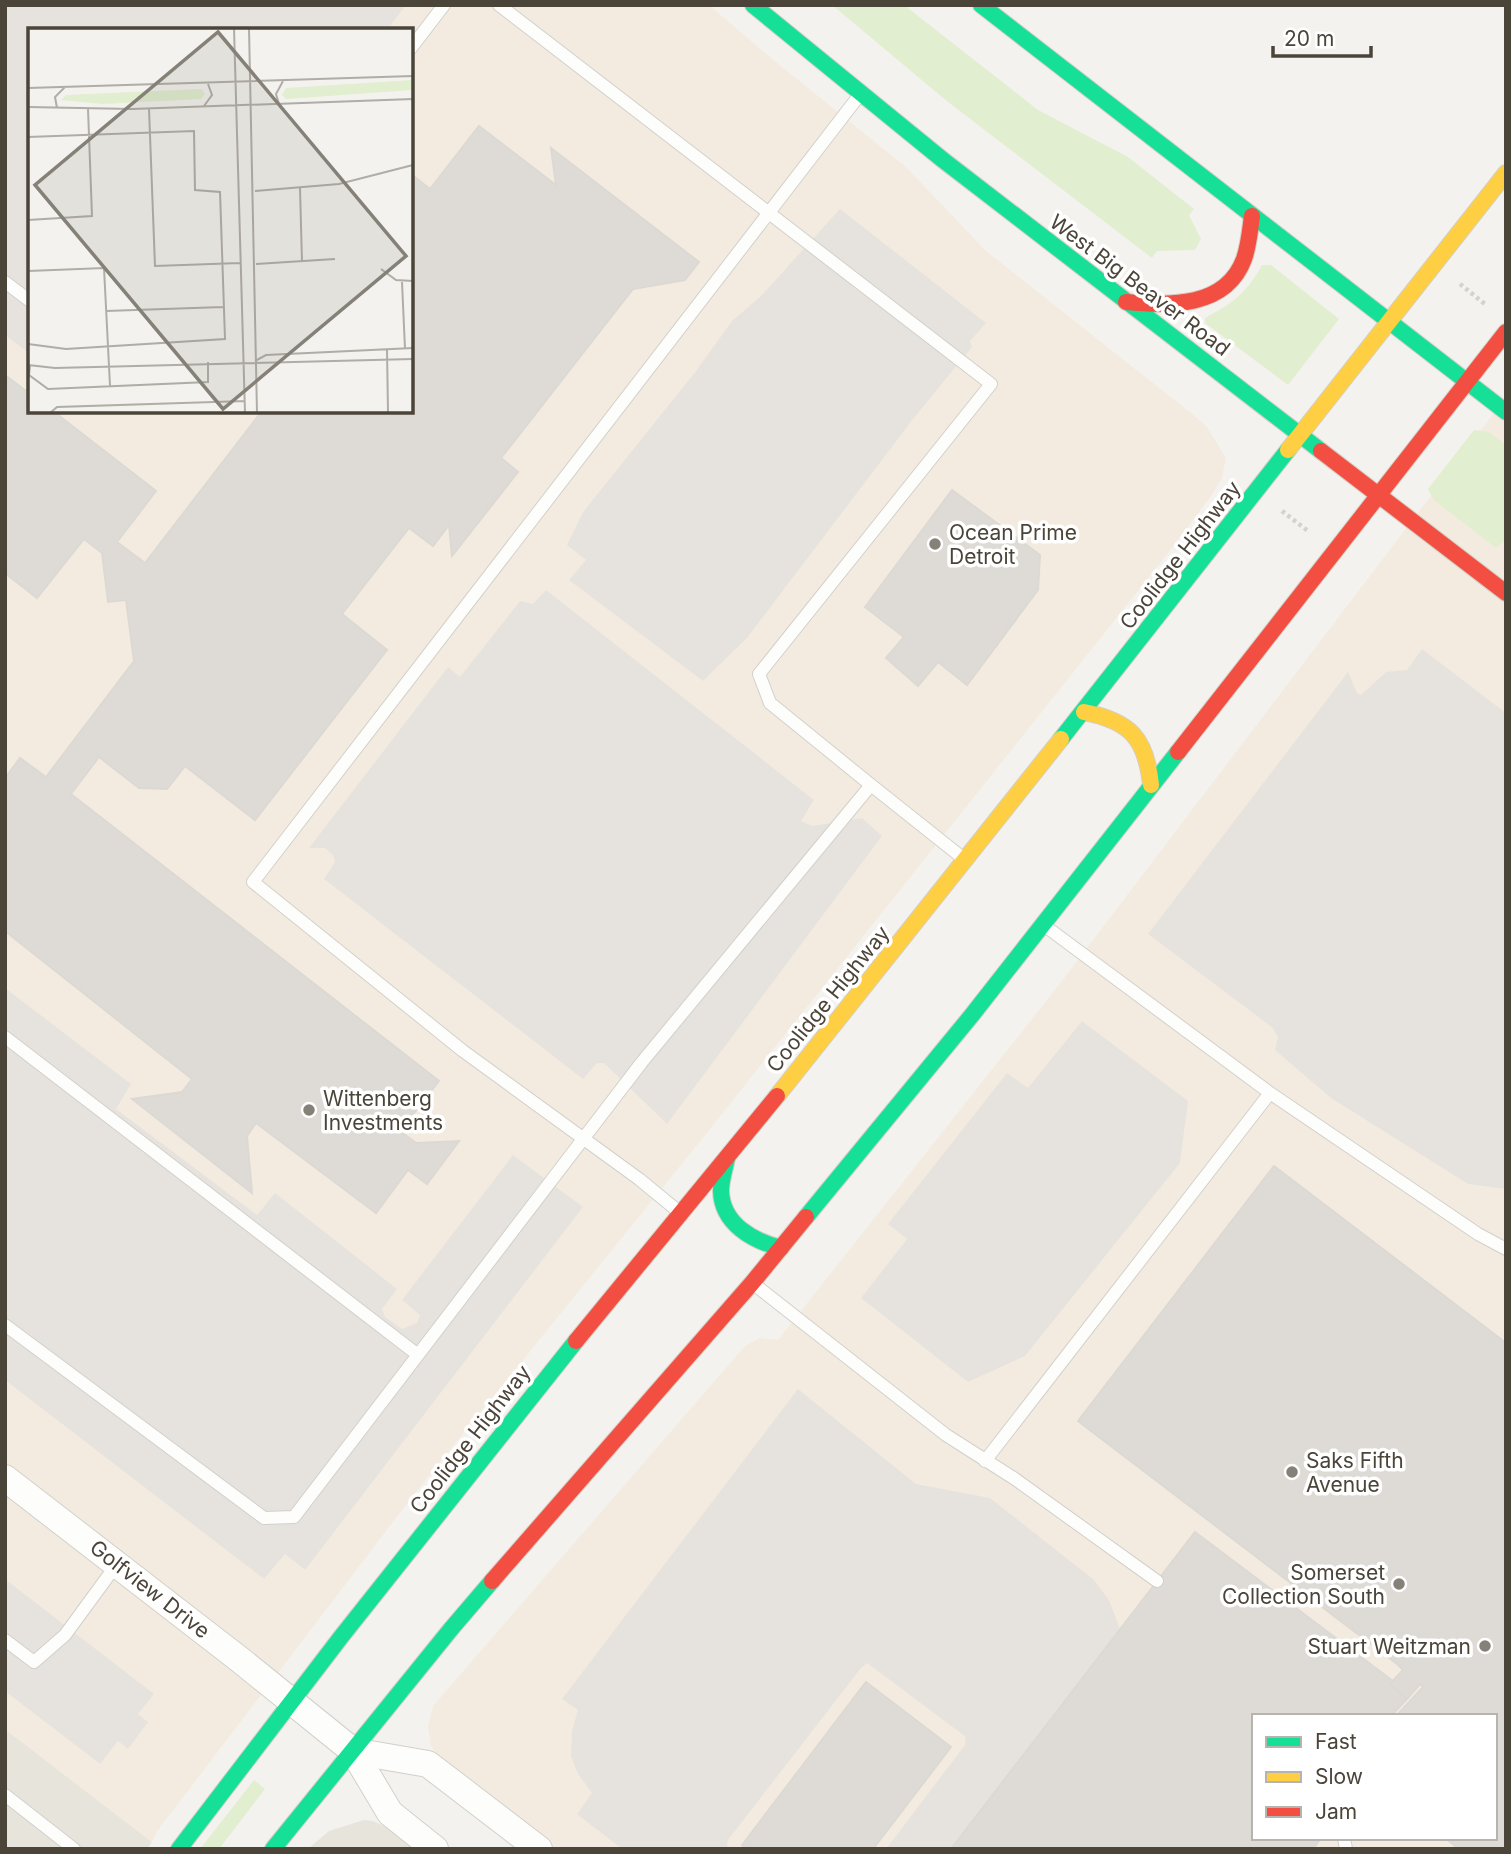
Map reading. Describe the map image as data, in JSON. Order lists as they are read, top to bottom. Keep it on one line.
{"streets":{"main road":["West Big Beaver Road","Coolidge Highway"],"street":["Golfview Drive"]},"crossings":[["West Big Beaver Road","Coolidge Highway"],["Coolidge Highway","Golfview Drive"]],"places":["Ocean Prime Detroit","Wittenberg Investments","Saks Fifth Avenue","Somerset Collection South","Stuart Weitzman"],"legend":["Fast","Slow","Jam"],"scale_bar":"20 m"}
